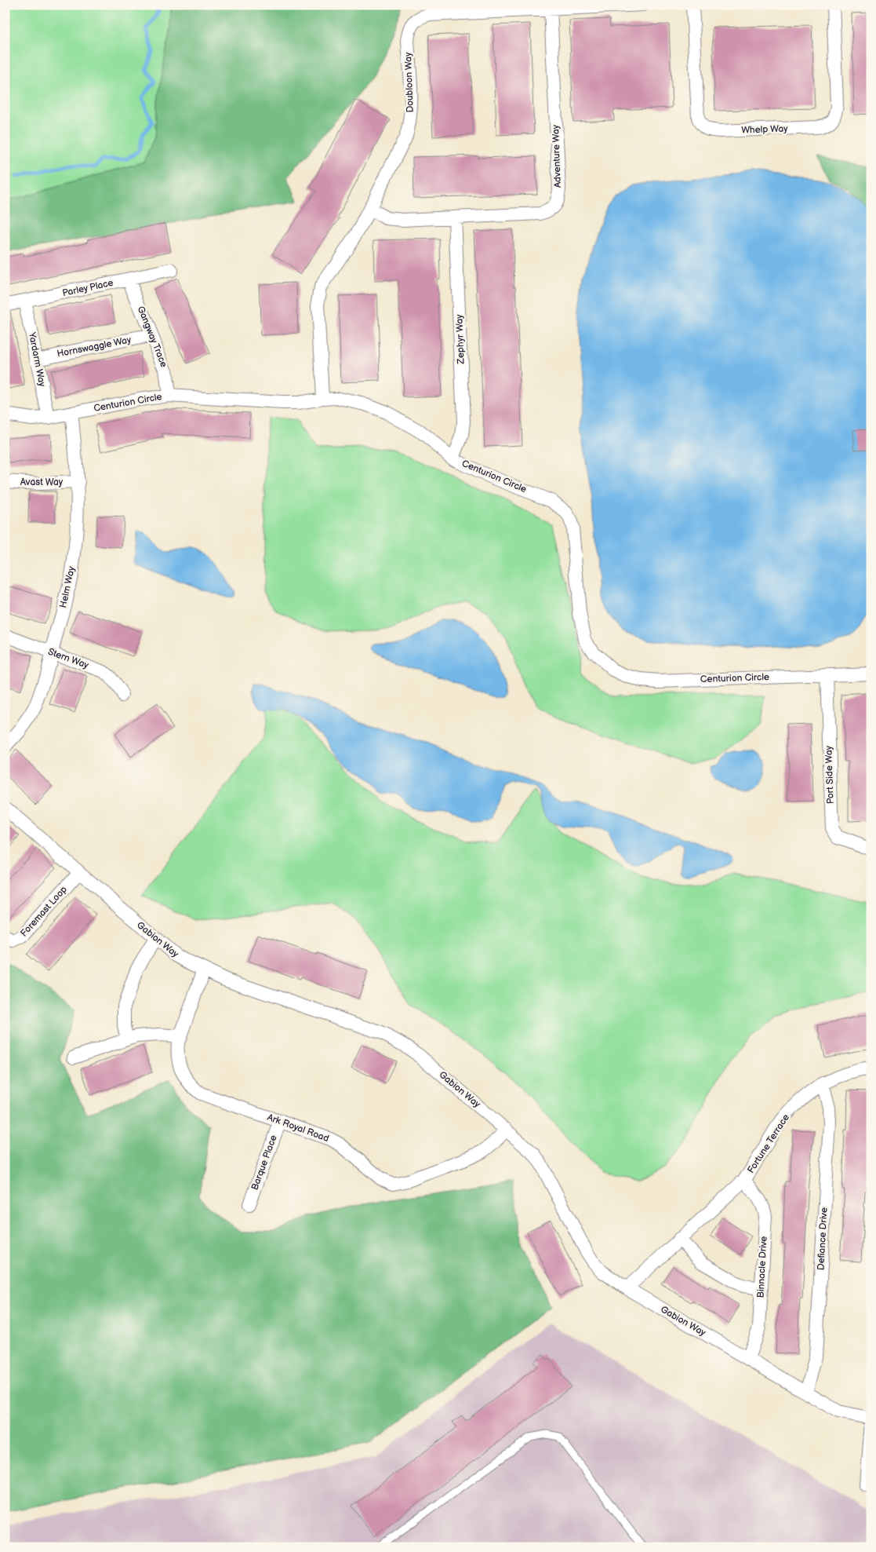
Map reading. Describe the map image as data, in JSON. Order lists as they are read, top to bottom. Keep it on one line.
{"streets":{"street":["Doubloon Way","Whelp Way","Adventure Way","Parley Place","Gangway Trace","Zephyr Way","Hornswaggle Way","Yardarm Way","Centurion Circle","Avast Way","Helm Way","Stern Way","Port Side Way","Foremast Loop","Gabion Way","Ark Royal Road","Fortune Terrace","Barque Place","Defiance Drive","Binnacle Drive"]},"crossings":[["Doubloon Way","Adventure Way"],["Doubloon Way","Centurion Circle"],["Adventure Way","Zephyr Way"],["Parley Place","Gangway Trace"],["Parley Place","Yardarm Way"],["Gangway Trace","Hornswaggle Way"],["Gangway Trace","Centurion Circle"],["Zephyr Way","Centurion Circle"],["Hornswaggle Way","Yardarm Way"],["Yardarm Way","Centurion Circle"],["Centurion Circle","Helm Way"],["Centurion Circle","Port Side Way"],["Avast Way","Helm Way"],["Helm Way","Stern Way"],["Foremast Loop","Gabion Way"],["Gabion Way","Ark Royal Road"],["Gabion Way","Fortune Terrace"],["Gabion Way","Defiance Drive"],["Gabion Way","Binnacle Drive"],["Ark Royal Road","Barque Place"],["Fortune Terrace","Defiance Drive"],["Fortune Terrace","Binnacle Drive"]]}
